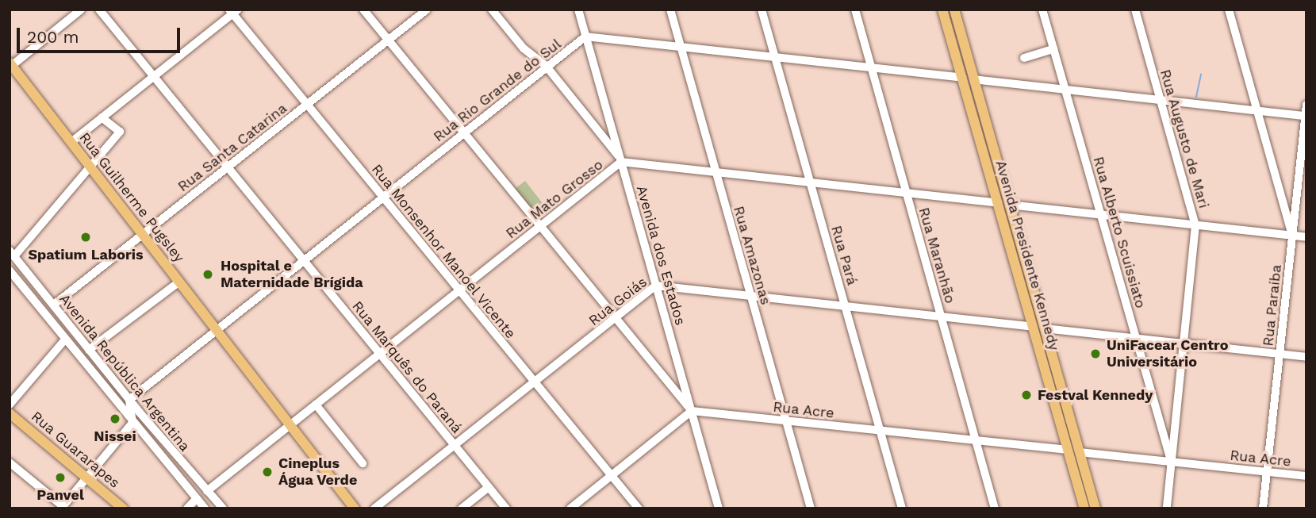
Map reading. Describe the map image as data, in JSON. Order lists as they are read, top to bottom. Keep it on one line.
{"streets":{"main road":["Rua Guilherme Pugsley","Avenida Presidente Kennedy","Rua Guararapes"],"street":["Rua Rio Grande do Sul","Rua Augusto de Mari","Rua Santa Catarina","Rua Mato Grosso","Rua Alberto Scuissiato","Rua Monsenhor Manoel Vicente","Avenida dos Estados","Rua Amazonas","Rua Pará","Rua Maranhão","Rua Goiás","Rua Paraíba","Rua Marquês do Paraná","Avenida República Argentina","Rua Acre"]},"crossings":[["Rua Rio Grande do Sul","Rua Guilherme Pugsley"],["Rua Rio Grande do Sul","Rua Monsenhor Manoel Vicente"],["Rua Rio Grande do Sul","Avenida dos Estados"],["Rua Rio Grande do Sul","Rua Marquês do Paraná"],["Rua Rio Grande do Sul","Avenida República Argentina"],["Rua Augusto de Mari","Rua Alberto Scuissiato"],["Rua Augusto de Mari","Rua Acre"],["Rua Santa Catarina","Rua Guilherme Pugsley"],["Rua Santa Catarina","Rua Monsenhor Manoel Vicente"],["Rua Santa Catarina","Rua Marquês do Paraná"],["Rua Santa Catarina","Avenida República Argentina"],["Rua Guilherme Pugsley","Rua Mato Grosso"],["Rua Mato Grosso","Rua Monsenhor Manoel Vicente"],["Rua Mato Grosso","Avenida dos Estados"],["Rua Mato Grosso","Rua Amazonas"],["Rua Mato Grosso","Rua Pará"],["Rua Mato Grosso","Rua Maranhão"],["Rua Mato Grosso","Avenida Presidente Kennedy"],["Rua Mato Grosso","Rua Marquês do Paraná"],["Rua Mato Grosso","Avenida República Argentina"],["Rua Alberto Scuissiato","Rua Acre"],["Rua Monsenhor Manoel Vicente","Rua Goiás"],["Avenida dos Estados","Rua Goiás"],["Avenida dos Estados","Rua Acre"],["Rua Amazonas","Rua Goiás"],["Rua Amazonas","Rua Acre"],["Rua Pará","Rua Goiás"],["Rua Pará","Rua Acre"],["Rua Maranhão","Rua Goiás"],["Rua Maranhão","Rua Acre"],["Avenida Presidente Kennedy","Rua Goiás"],["Avenida Presidente Kennedy","Rua Acre"],["Rua Goiás","Rua Marquês do Paraná"],["Rua Paraíba","Rua Acre"]],"places":["Spatium Laboris","Hospital e Maternidade Brígida","UniFacear Centro Universitário","Festval Kennedy","Nissei","Cineplus Água Verde","Panvel"],"scale_bar":"200 m"}
